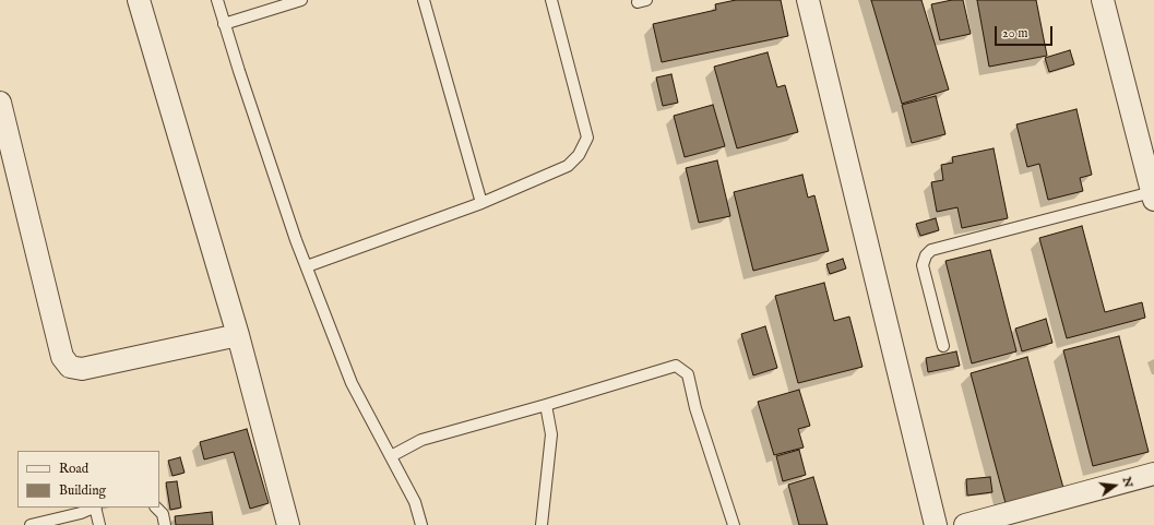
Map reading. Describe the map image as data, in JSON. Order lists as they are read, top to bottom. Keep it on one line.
{"legend":["Road","Building"],"scale_bar":"20 m","north":"right"}
